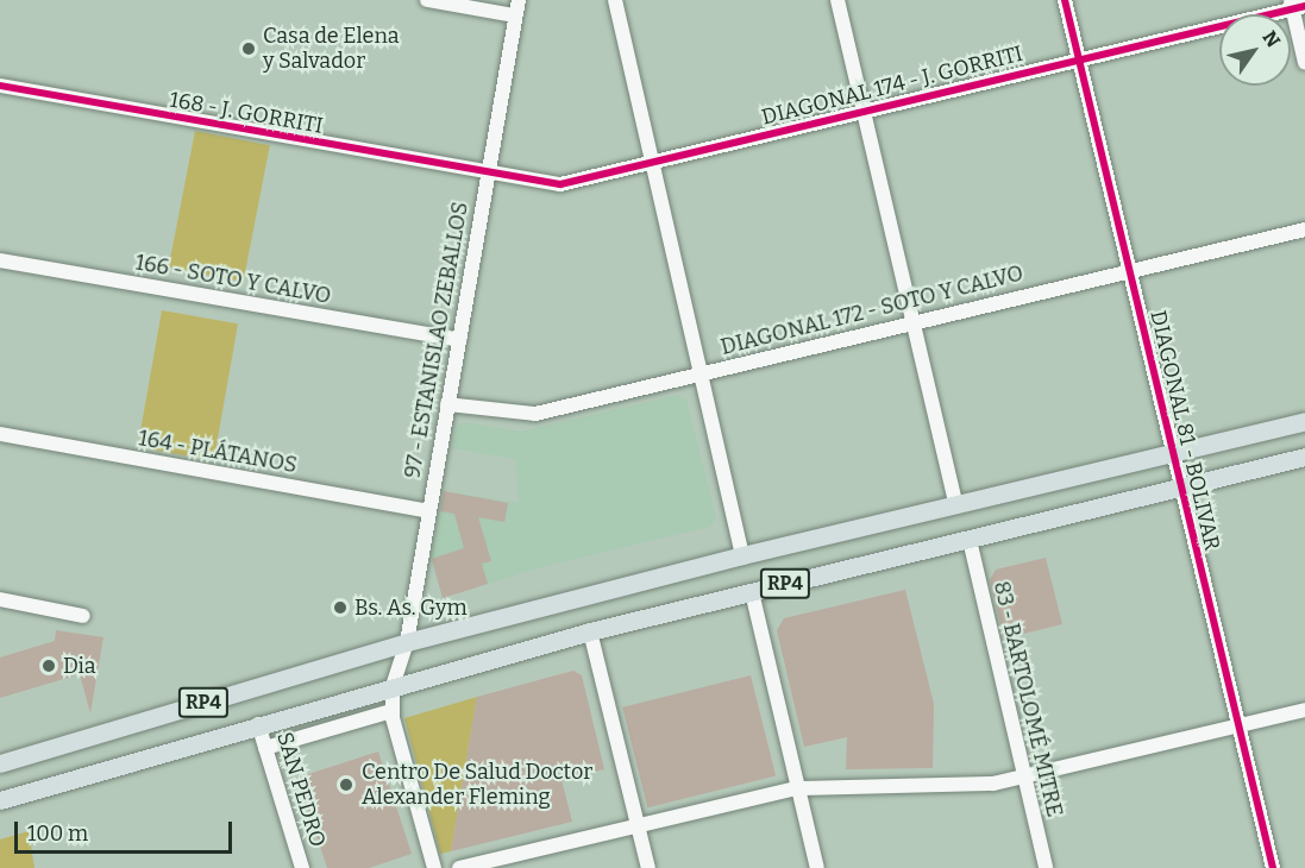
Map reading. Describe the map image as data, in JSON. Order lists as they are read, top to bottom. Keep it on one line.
{"streets":{"main road":["RP4"],"street":["DIAGONAL 174 - J. GORRITI","168 - J. GORRITI","166 - SOTO Y CALVO","DIAGONAL 172 - SOTO Y CALVO","97 - ESTANISLAO ZEBALLOS","DIAGONAL 81 - BOLIVAR","164 - PLÁTANOS","83 - BARTOLOMÉ MITRE","SAN PEDRO"]},"crossings":[["DIAGONAL 174 - J. GORRITI","168 - J. GORRITI"],["DIAGONAL 174 - J. GORRITI","97 - ESTANISLAO ZEBALLOS"],["DIAGONAL 174 - J. GORRITI","DIAGONAL 81 - BOLIVAR"],["168 - J. GORRITI","97 - ESTANISLAO ZEBALLOS"],["166 - SOTO Y CALVO","97 - ESTANISLAO ZEBALLOS"],["DIAGONAL 172 - SOTO Y CALVO","97 - ESTANISLAO ZEBALLOS"],["DIAGONAL 172 - SOTO Y CALVO","DIAGONAL 81 - BOLIVAR"],["97 - ESTANISLAO ZEBALLOS","164 - PLÁTANOS"],["97 - ESTANISLAO ZEBALLOS","RP4"],["DIAGONAL 81 - BOLIVAR","RP4"],["RP4","83 - BARTOLOMÉ MITRE"],["RP4","SAN PEDRO"]],"places":["Casa de Elena y Salvador","Bs. As. Gym","Dia","Centro De Salud Doctor Alexander Fleming"],"scale_bar":"100 m","north":"top right"}
